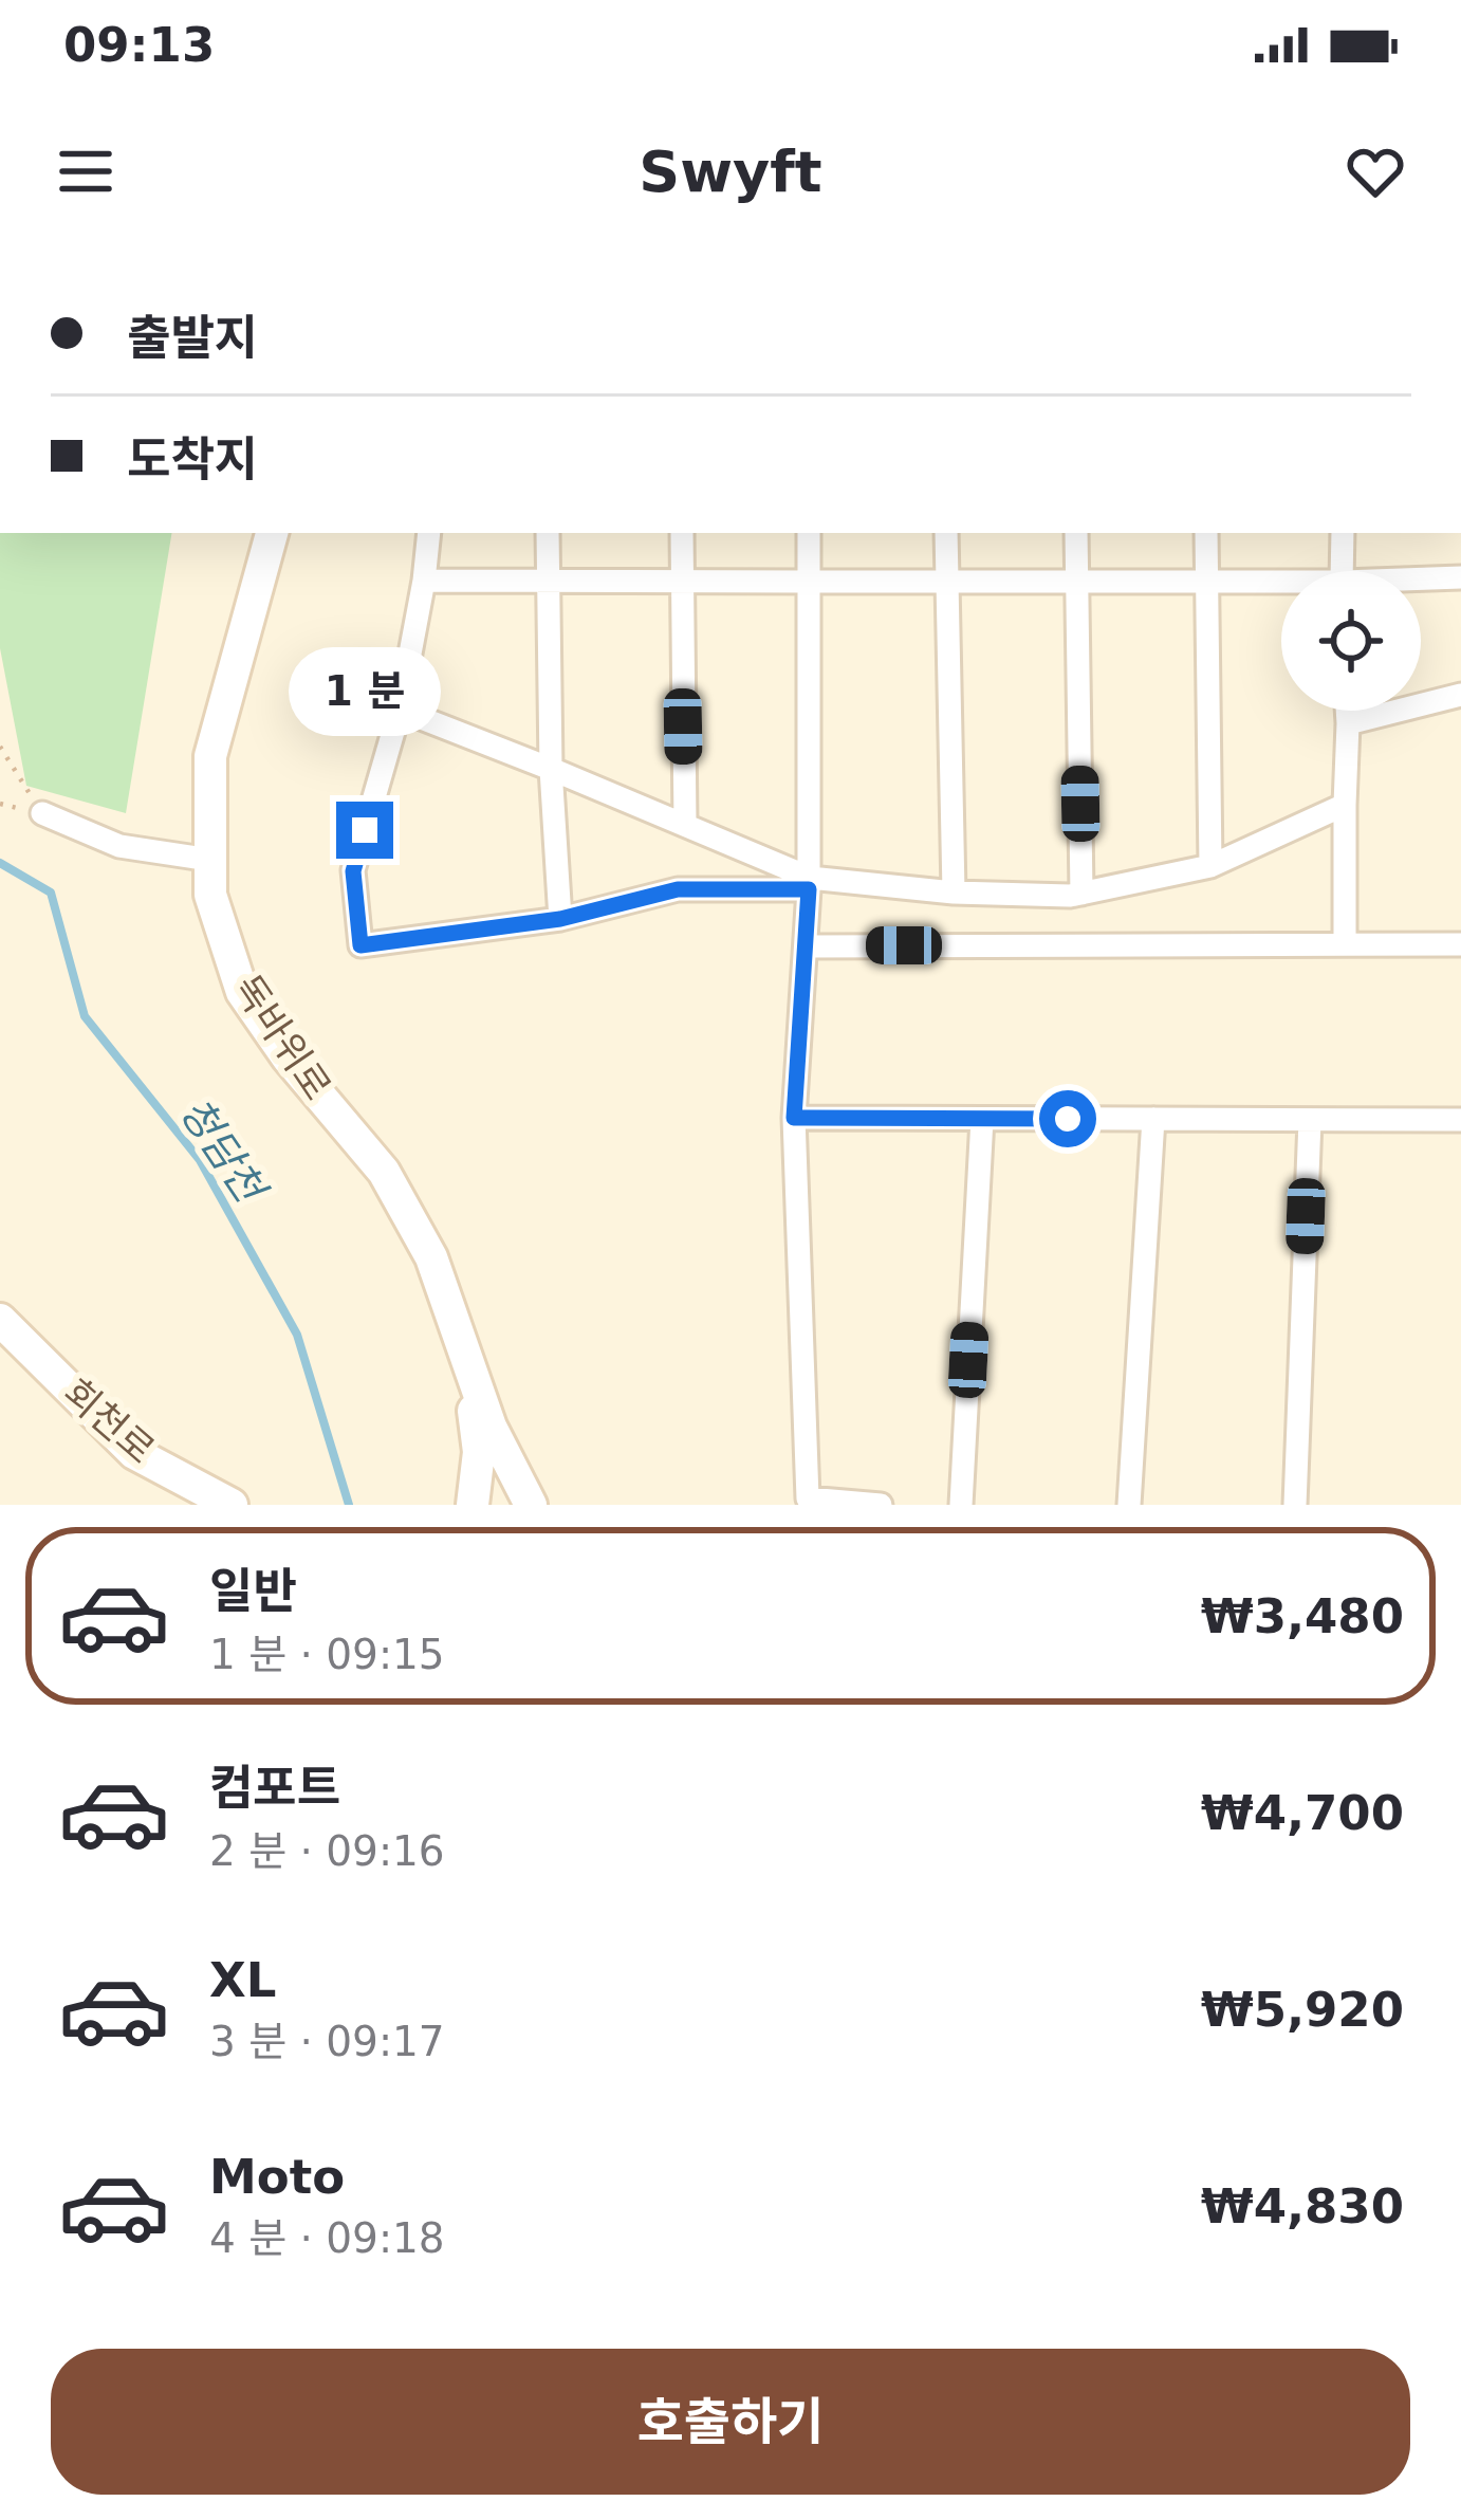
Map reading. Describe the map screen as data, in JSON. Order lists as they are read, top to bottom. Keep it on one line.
{"streets":{"main road":["독바위로","회천로"]},"water":["청담천"],"page":{"status":"09:13","header":"Swyft","banner":["출발지","도착지"],"bubble":"1 분","list":[{"name":"일반","note":"1 분 · 09:15","value":"₩3,480"},{"name":"컴포트","note":"2 분 · 09:16","value":"₩4,700"},{"name":"XL","note":"3 분 · 09:17","value":"₩5,920"},{"name":"Moto","note":"4 분 · 09:18","value":"₩4,830"}],"buttons":"호출하기"}}
